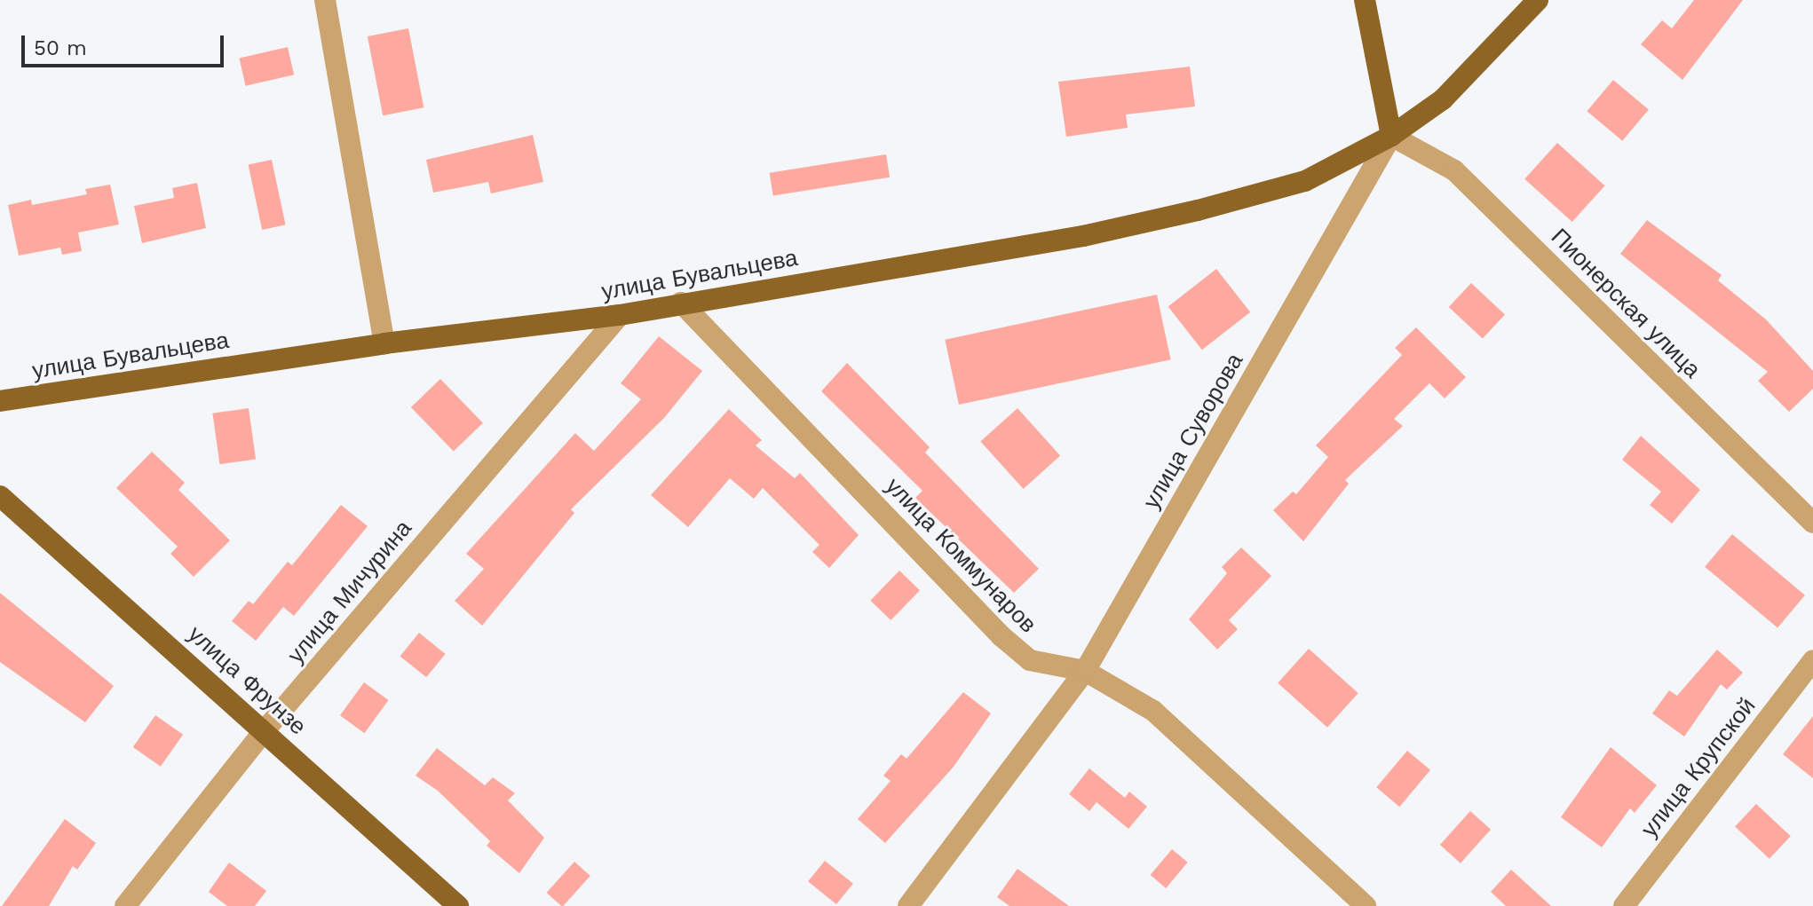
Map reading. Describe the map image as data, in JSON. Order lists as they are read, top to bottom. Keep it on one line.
{"streets":{"main road":["улица Бувальцева","улица Суворова","улица Фрунзе"],"street":["Пионерская улица","улица Коммунаров","улица Мичурина","улица Крупской"]},"crossings":[["улица Бувальцева","Пионерская улица"],["улица Бувальцева","улица Суворова"],["улица Бувальцева","улица Коммунаров"],["улица Бувальцева","улица Мичурина"],["Пионерская улица","улица Суворова"],["улица Суворова","улица Коммунаров"],["улица Мичурина","улица Фрунзе"]],"scale_bar":"50 m"}
